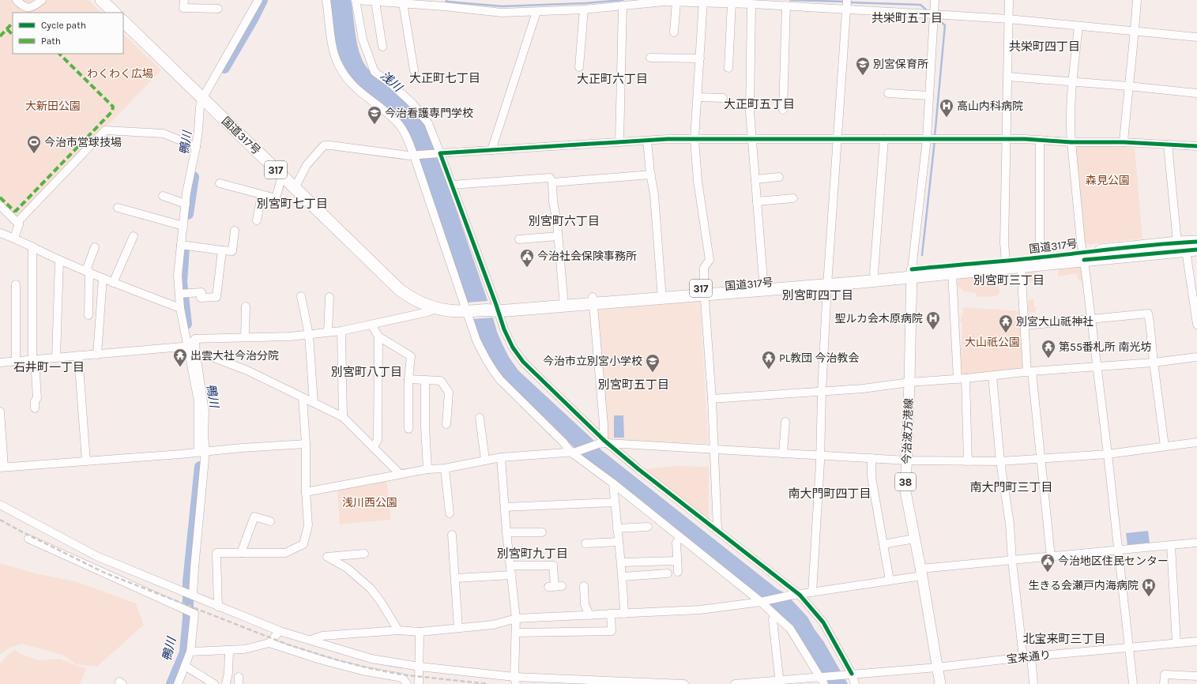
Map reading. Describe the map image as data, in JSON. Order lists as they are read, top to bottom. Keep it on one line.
{"streets":{"highway":["国道317号","317"],"main road":["今治波方港線","38"],"street":["宝来通り"]},"crossings":[["国道317号","今治波方港線"],["今治波方港線","宝来通り"]],"districts":["共栄町五丁目","共栄町四丁目","大正町七丁目","大正町六丁目","大正町五丁目","別宮町七丁目","別宮町六丁目","別宮町三丁目","別宮町四丁目","石井町一丁目","別宮町八丁目","別宮町五丁目","南大門町三丁目","南大門町四丁目","別宮町九丁目","北宝来町三丁目"],"water":["浅川","鴨川"],"parks":["わくわく広場","大新田公園","森見公園","大山祇公園","浅川西公園"],"places":{"school or university":["別宮保育所","今治看護専門学校","今治市立別宮小学校"],"hospital":["高山内科病院","聖ルカ会木原病院","生きる会瀬戸内海病院"],"sports":["今治市営球技場"],"public building":["今治社会保険事務所","今治地区住民センター"],"temple":["別宮大山祇神社","第55番札所 南光坊","出雲大社今治分院","PL教団 今治教会"]},"legend":["Cycle path","Path"]}
